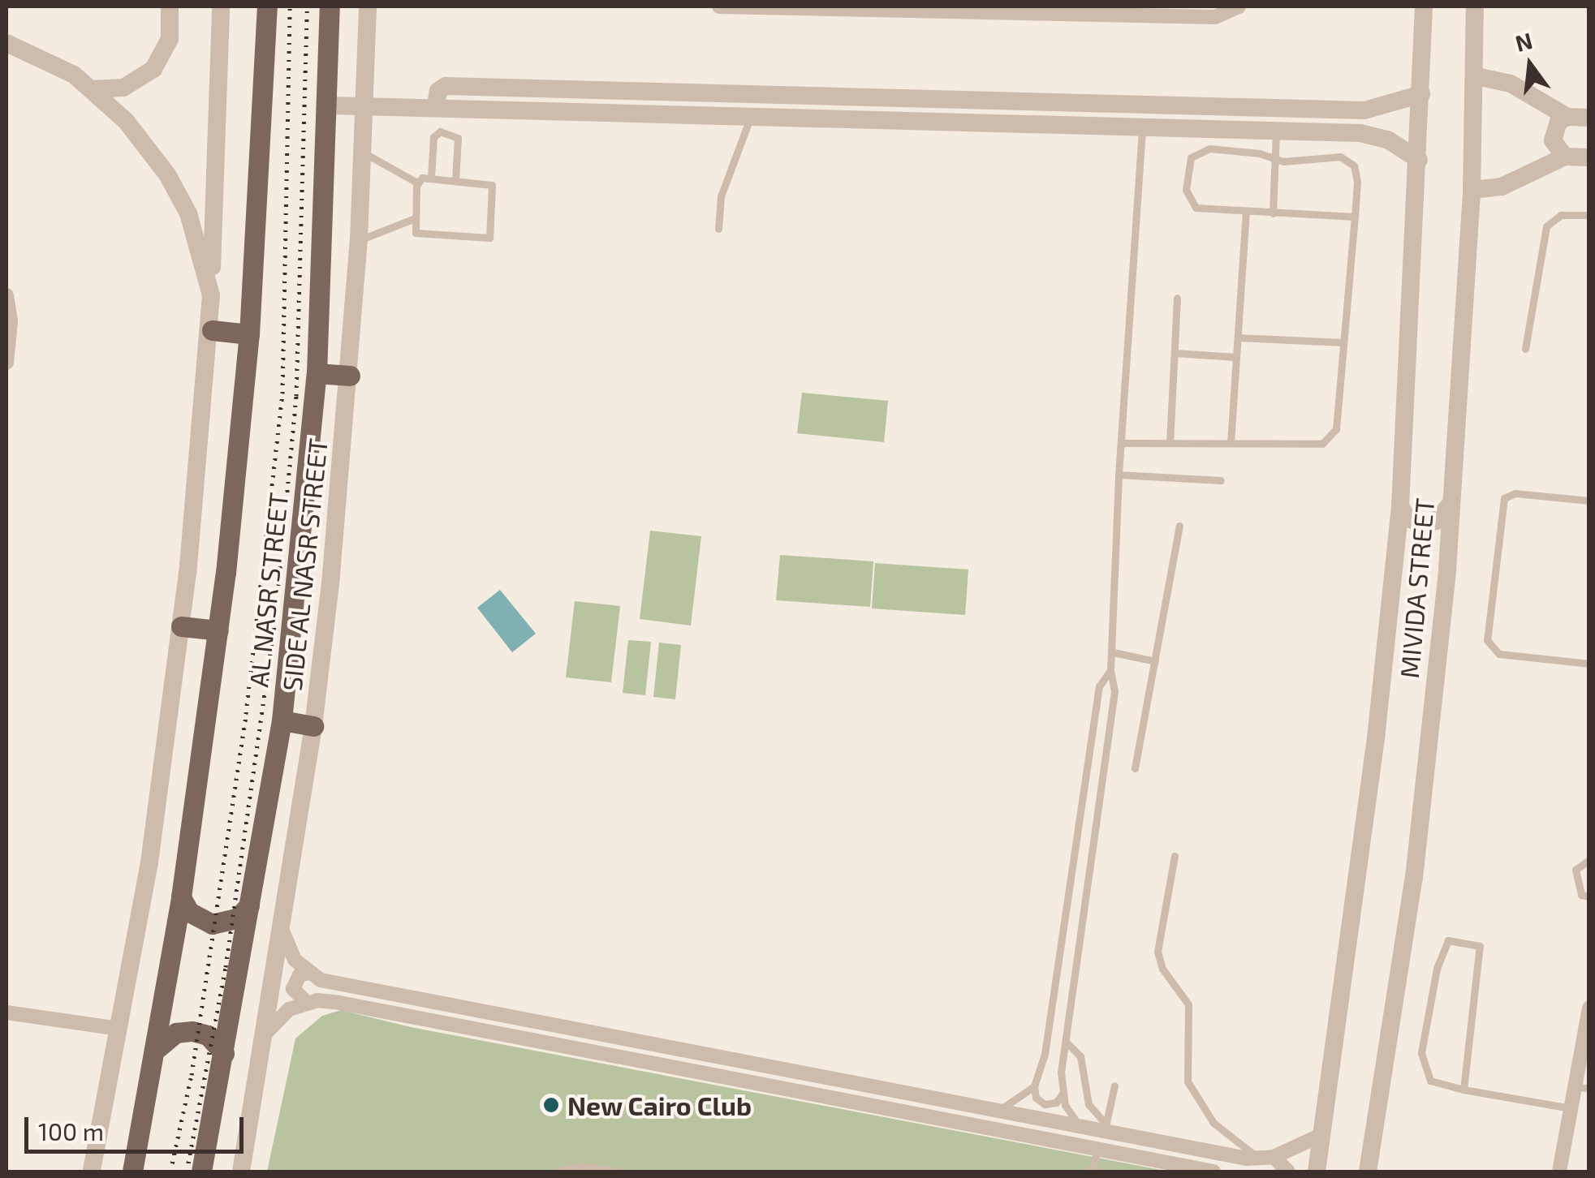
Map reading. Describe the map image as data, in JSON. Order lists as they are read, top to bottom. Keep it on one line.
{"streets":{"main road":["AL NASR STREET"],"street":["SIDE AL NASR STREET","MIVIDA STREET"]},"places":["New Cairo Club"],"scale_bar":"100 m","north":"top"}
